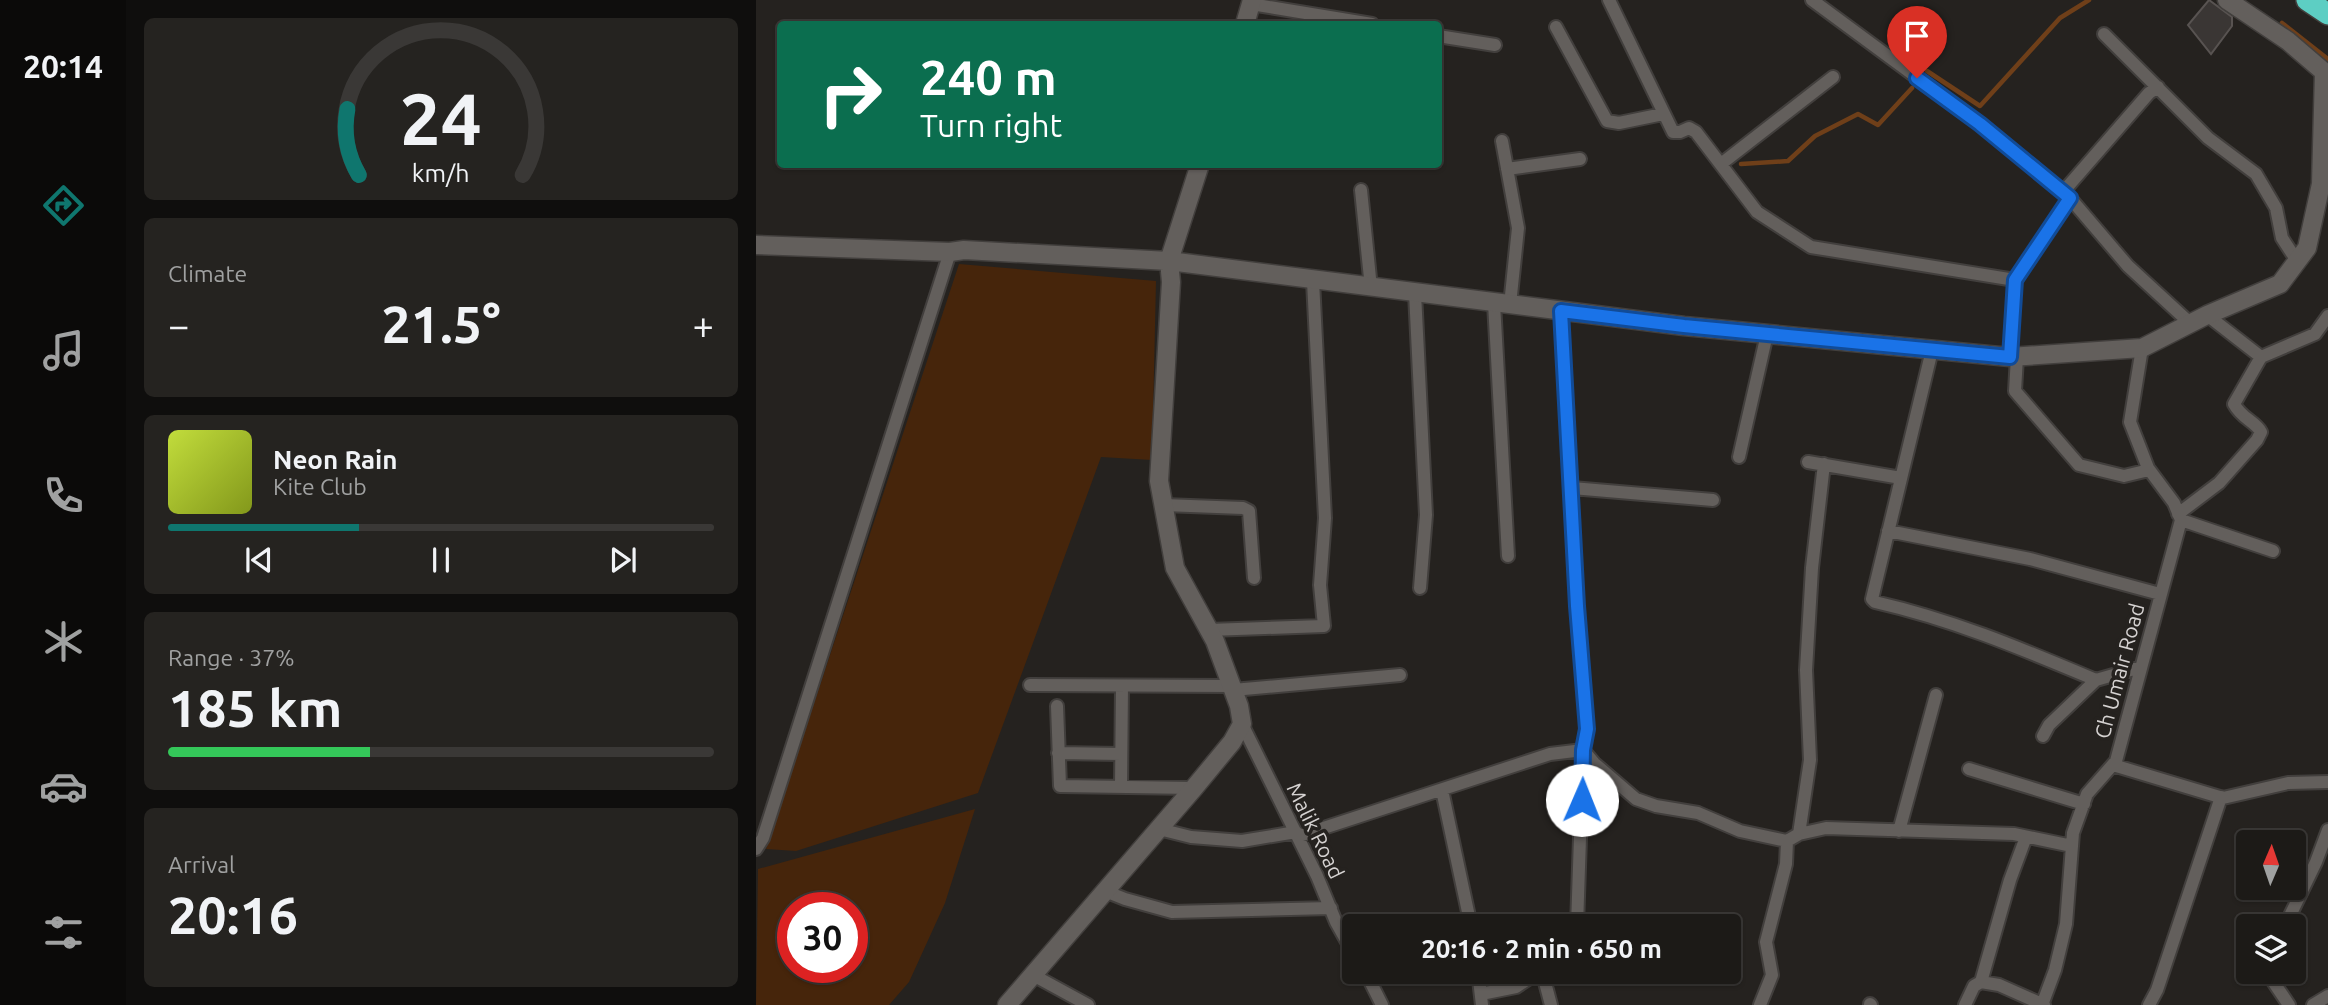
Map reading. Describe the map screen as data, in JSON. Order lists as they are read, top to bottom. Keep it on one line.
{"streets":{"street":["Ch Umair Road","Malik Road"]},"north":"top","page":{"tabs":"20:14","turn":["240 m","Turn right"],"tile":["Climate",["Range · 37%","185 km"],["Arrival","20:16"]],"heat":["−","21.5°","+"],"song":["Neon Rain","Kite Club"],"limit":"30","trip":"20:16 · 2 min · 650 m","gauge":["24","km/h"]}}
